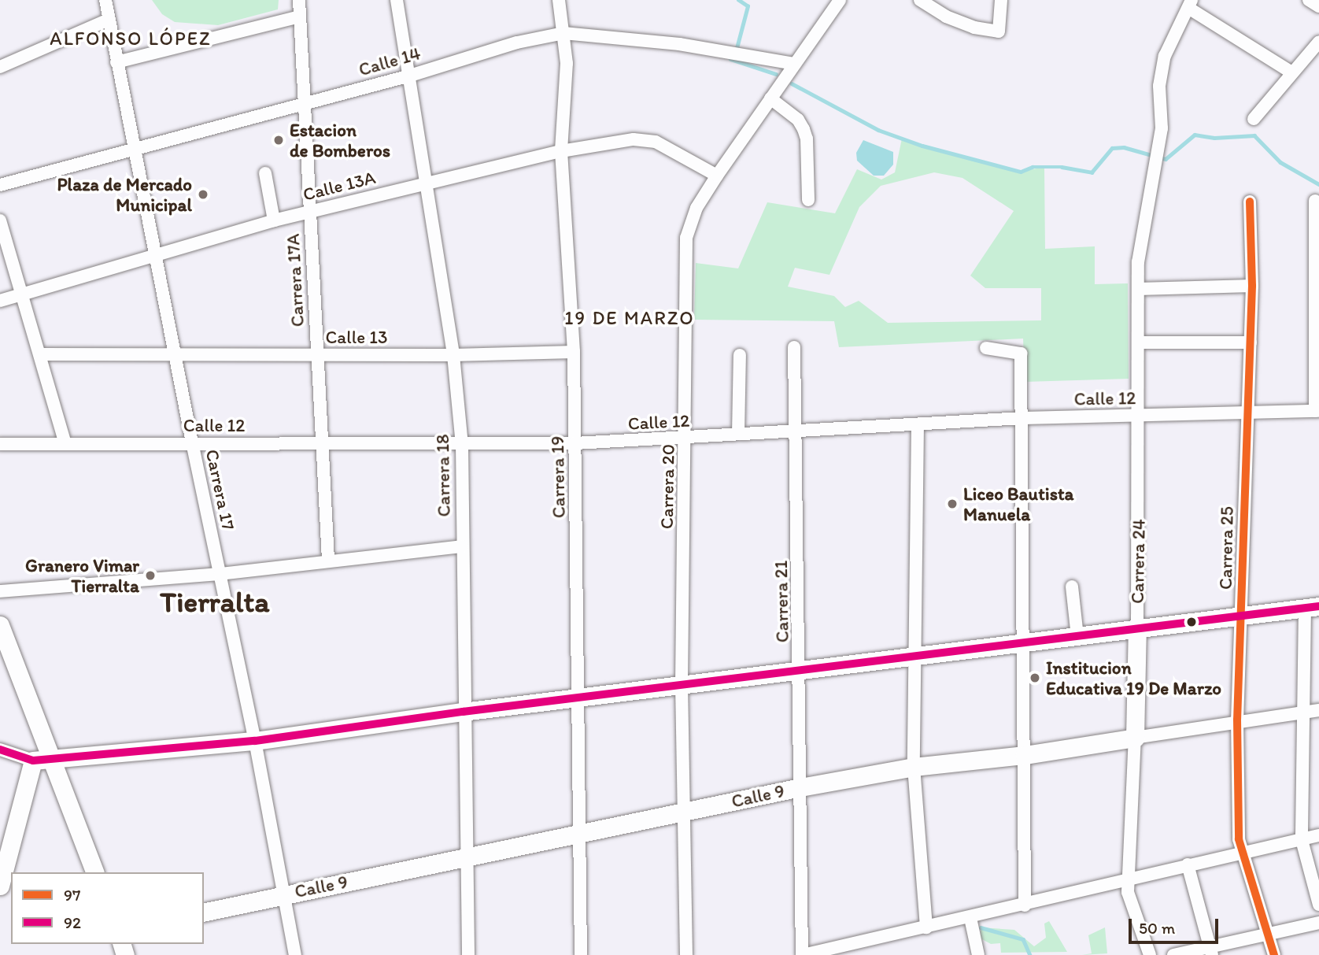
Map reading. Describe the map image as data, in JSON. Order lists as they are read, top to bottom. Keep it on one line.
{"streets":{"main road":["Carrera 24","Calle 9"],"street":["Calle 14","Calle 13A","Carrera 17A","Calle 13","Calle 12","Carrera 18","Carrera 19","Carrera 20","Carrera 17","Carrera 25","Carrera 21"]},"crossings":[["Calle 14","Carrera 17A"],["Calle 14","Carrera 18"],["Calle 14","Carrera 19"],["Calle 14","Carrera 20"],["Calle 14","Carrera 17"],["Calle 13A","Carrera 17A"],["Calle 13A","Carrera 18"],["Calle 13A","Carrera 19"],["Calle 13A","Carrera 20"],["Calle 13A","Carrera 17"],["Carrera 17A","Calle 13"],["Carrera 17A","Calle 12"],["Calle 13","Carrera 18"],["Calle 13","Carrera 19"],["Calle 13","Carrera 17"],["Calle 12","Carrera 18"],["Calle 12","Carrera 19"],["Calle 12","Carrera 20"],["Calle 12","Carrera 17"],["Calle 12","Carrera 25"],["Calle 12","Carrera 24"],["Calle 12","Carrera 21"],["Carrera 18","Calle 9"],["Carrera 19","Calle 9"],["Carrera 20","Calle 9"],["Carrera 17","Calle 9"],["Carrera 25","Calle 9"],["Carrera 24","Calle 9"],["Carrera 21","Calle 9"]],"districts":["ALFONSO LÓPEZ","19 DE MARZO","Tierralta"],"places":["Estacion de Bomberos","Plaza de Mercado Municipal","Liceo Bautista Manuela","Granero Vimar Tierralta","Institucion Educativa 19 De Marzo"],"lines":["transit line 97","transit line 92"],"legend":["97","92"],"scale_bar":"50 m"}
